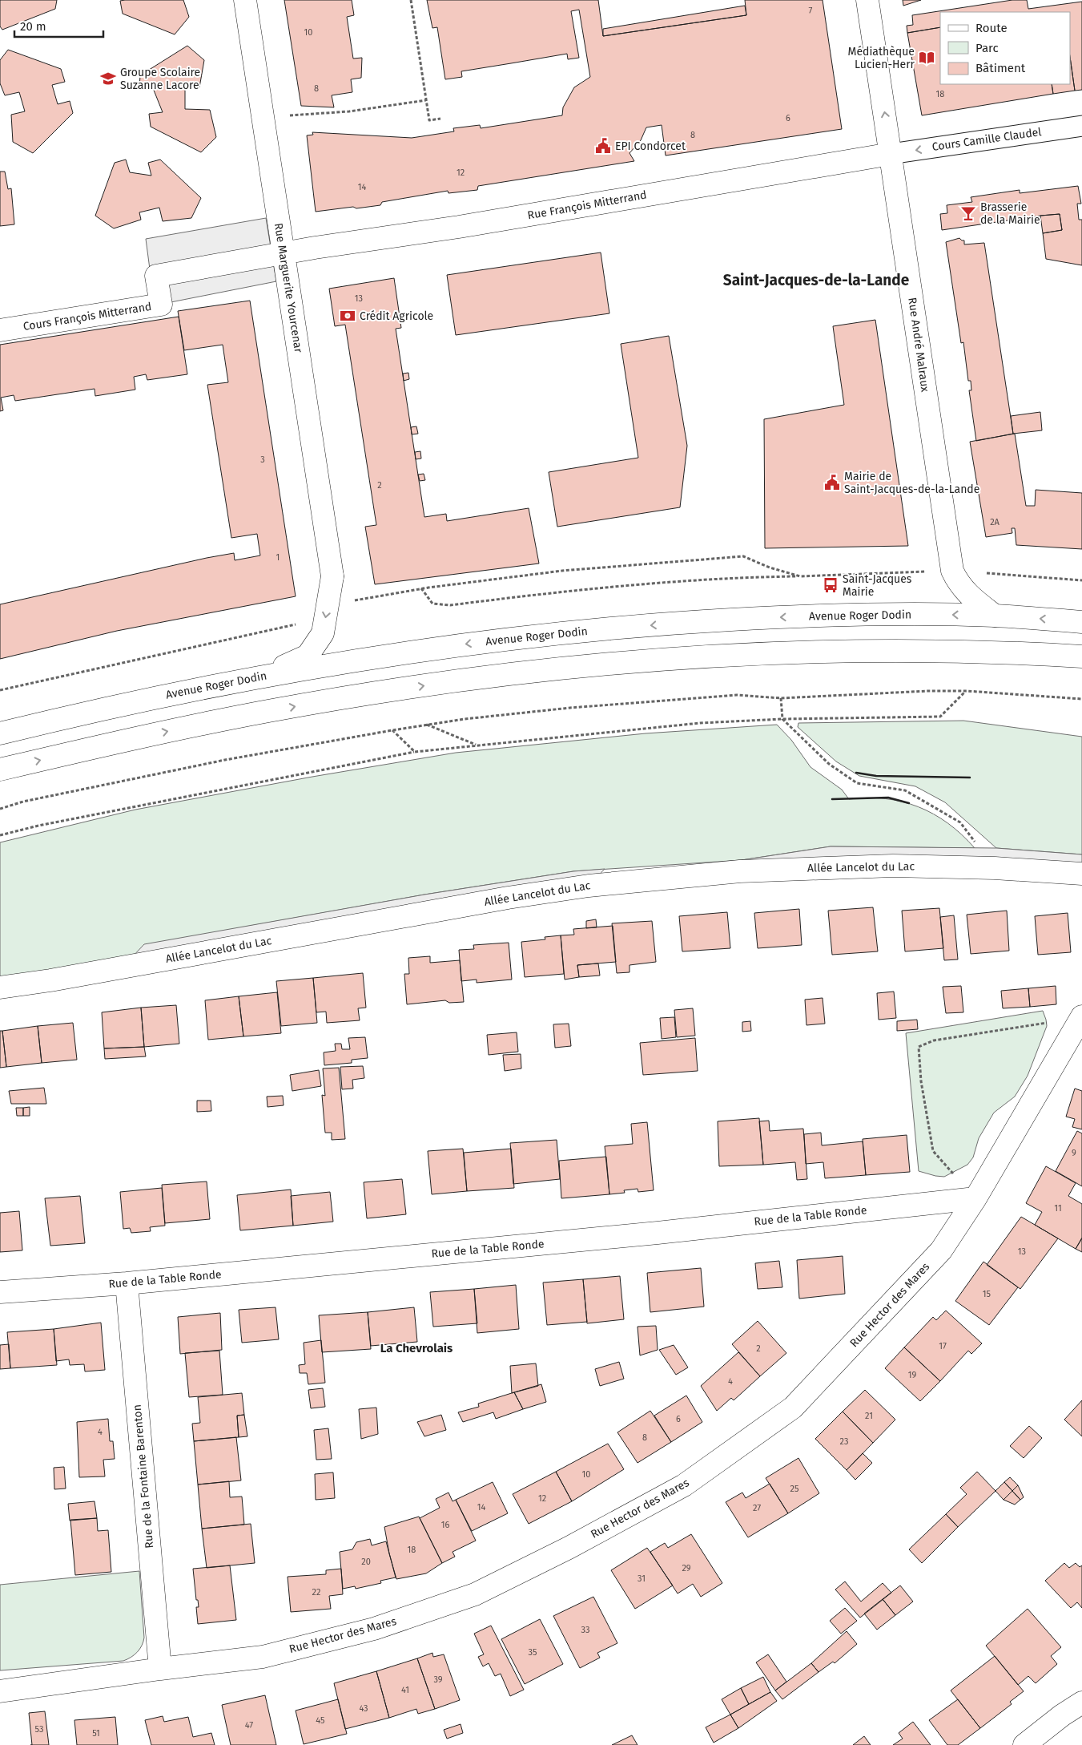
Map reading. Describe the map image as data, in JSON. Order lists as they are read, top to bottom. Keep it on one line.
{"streets":{"street":["Cours Camille Claudel","Rue François Mitterrand","Rue Marguerite Yourcenar","Cours François Mitterrand","Rue André Malraux","Avenue Roger Dodin","Allée Lancelot du Lac","Rue de la Table Ronde","Rue Hector des Mares","Rue de la Fontaine Barenton"]},"crossings":[["Cours Camille Claudel","Rue François Mitterrand"],["Cours Camille Claudel","Rue André Malraux"],["Rue François Mitterrand","Rue Marguerite Yourcenar"],["Rue François Mitterrand","Cours François Mitterrand"],["Rue François Mitterrand","Rue André Malraux"],["Rue Marguerite Yourcenar","Cours François Mitterrand"],["Rue Marguerite Yourcenar","Avenue Roger Dodin"],["Rue de la Table Ronde","Rue Hector des Mares"],["Rue de la Table Ronde","Rue de la Fontaine Barenton"],["Rue Hector des Mares","Rue de la Fontaine Barenton"]],"one_way":["Cours Camille Claudel","Rue Marguerite Yourcenar"],"districts":["Saint-Jacques-de-la-Lande","La Chevrolais"],"places":{"library":["Médiathèque Lucien-Herr"],"school or university":["Groupe Scolaire Suzanne Lacore"],"public building":["EPI Condorcet","Mairie de Saint-Jacques-de-la-Lande"],"bar":["Brasserie de la Mairie"],"bank":["Crédit Agricole"],"bus stop":["Saint-Jacques Mairie"]},"house_numbers":["7","10","8","18","6","8","12","14","13","3","2","2A","1","9","11","13","15","17","2","19","4","21","6","4","8","23","10","25","12","14","27","16","18","20","29","31","22","33","35","39","41","43","45","47","53","51"],"legend":["Route","Parc","Bâtiment"],"scale_bar":"20 m"}
